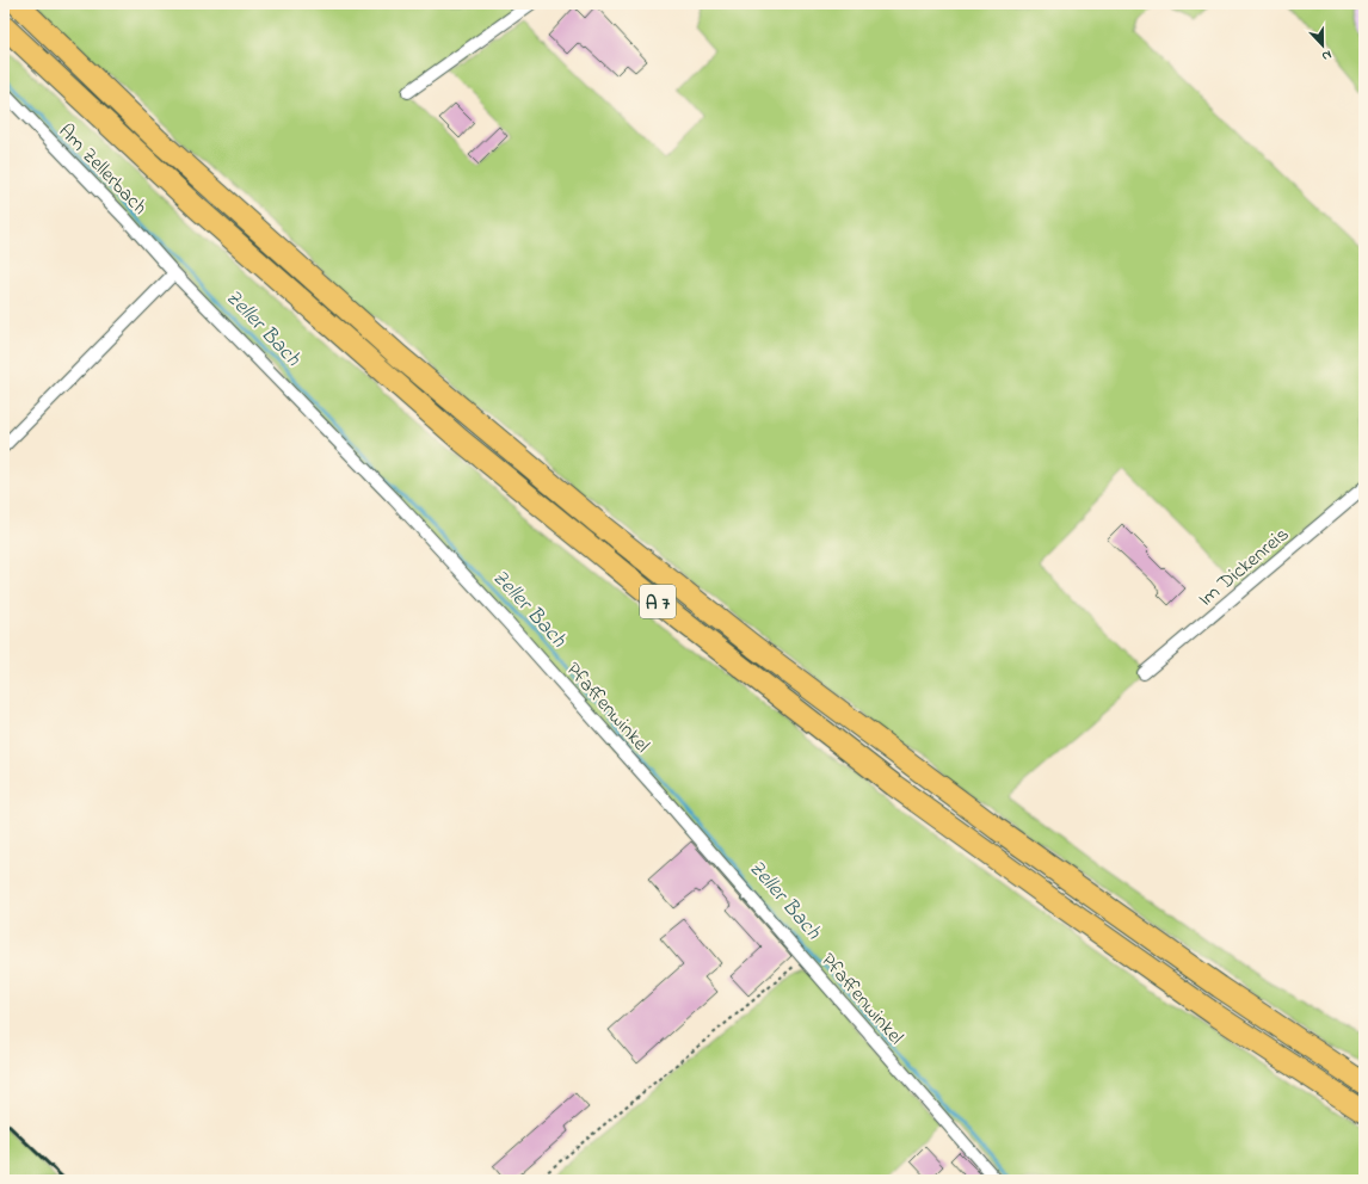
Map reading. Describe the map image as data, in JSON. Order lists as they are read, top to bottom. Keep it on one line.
{"streets":{"highway":["A 7"],"street":["Am Zellerbach","Im Dickenreis","Pfaffenwinkel"]},"crossings":[["Am Zellerbach","Pfaffenwinkel"]],"water":["Zeller Bach"],"north":"bottom"}
